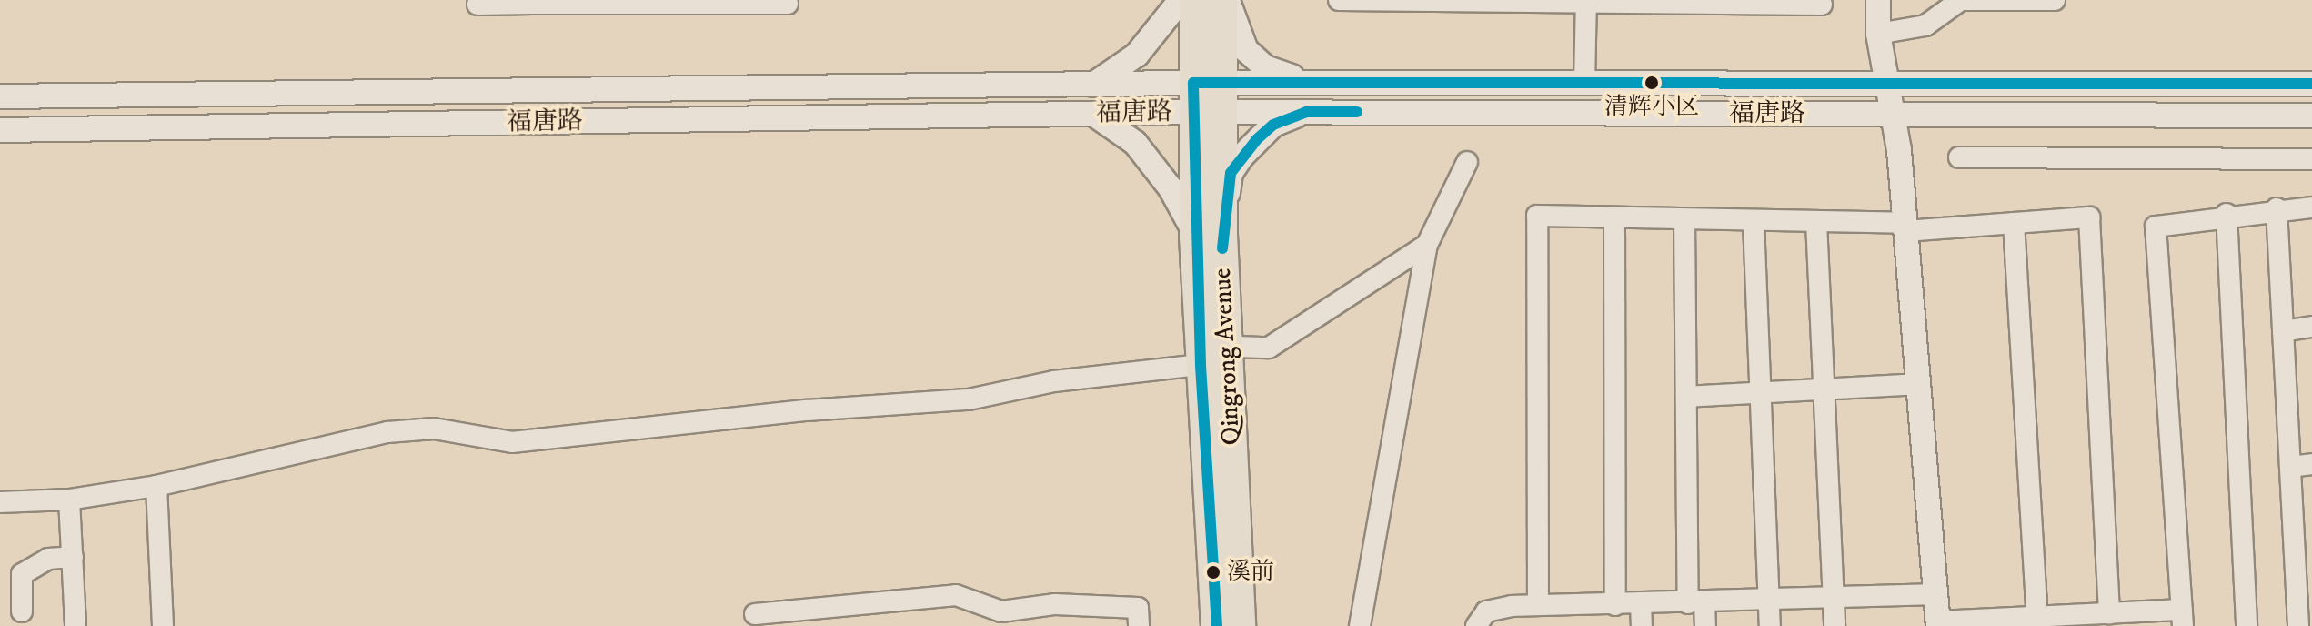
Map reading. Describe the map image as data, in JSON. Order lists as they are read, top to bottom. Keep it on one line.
{"streets":{"main road":["Qingrong Avenue"],"street":["福唐路"]},"crossings":[["福唐路","Qingrong Avenue"]],"places":["清辉小区","溪前"]}
